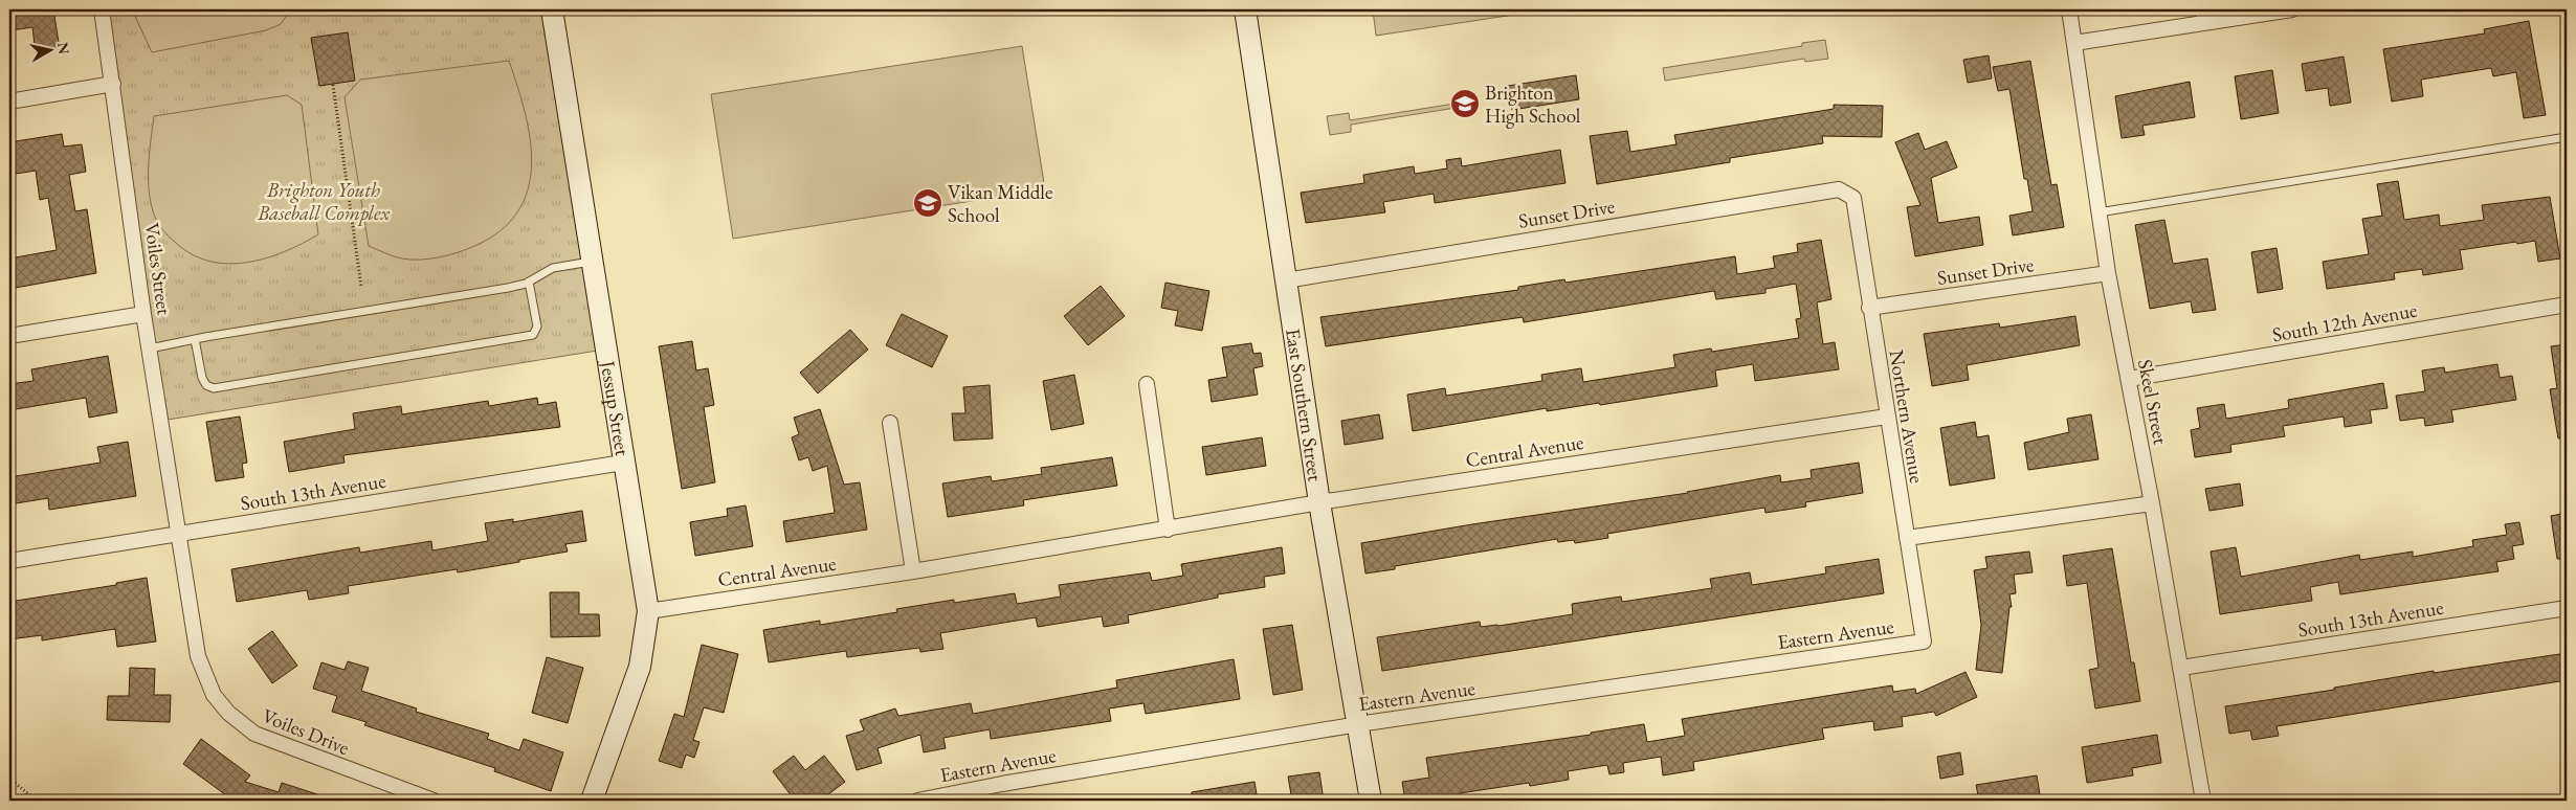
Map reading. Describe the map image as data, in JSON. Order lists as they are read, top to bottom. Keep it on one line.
{"streets":{"street":["Sunset Drive","Voiles Street","South 12th Avenue","Skeel Street","East Southern Street","Jessup Street","Northern Avenue","Central Avenue","South 13th Avenue","Eastern Avenue","Voiles Drive"]},"crossings":[["Sunset Drive","Skeel Street"],["Sunset Drive","East Southern Street"],["Sunset Drive","Northern Avenue"],["Voiles Street","South 13th Avenue"],["Voiles Street","Voiles Drive"],["South 12th Avenue","Skeel Street"],["Skeel Street","South 13th Avenue"],["East Southern Street","Central Avenue"],["East Southern Street","Eastern Avenue"],["Jessup Street","Central Avenue"],["Jessup Street","South 13th Avenue"],["Northern Avenue","Central Avenue"],["Northern Avenue","Eastern Avenue"],["South 13th Avenue","Voiles Drive"]],"parks":["Brighton Youth Baseball Complex"],"places":{"school or university":["Brighton High School","Vikan Middle School"]},"north":"right"}
